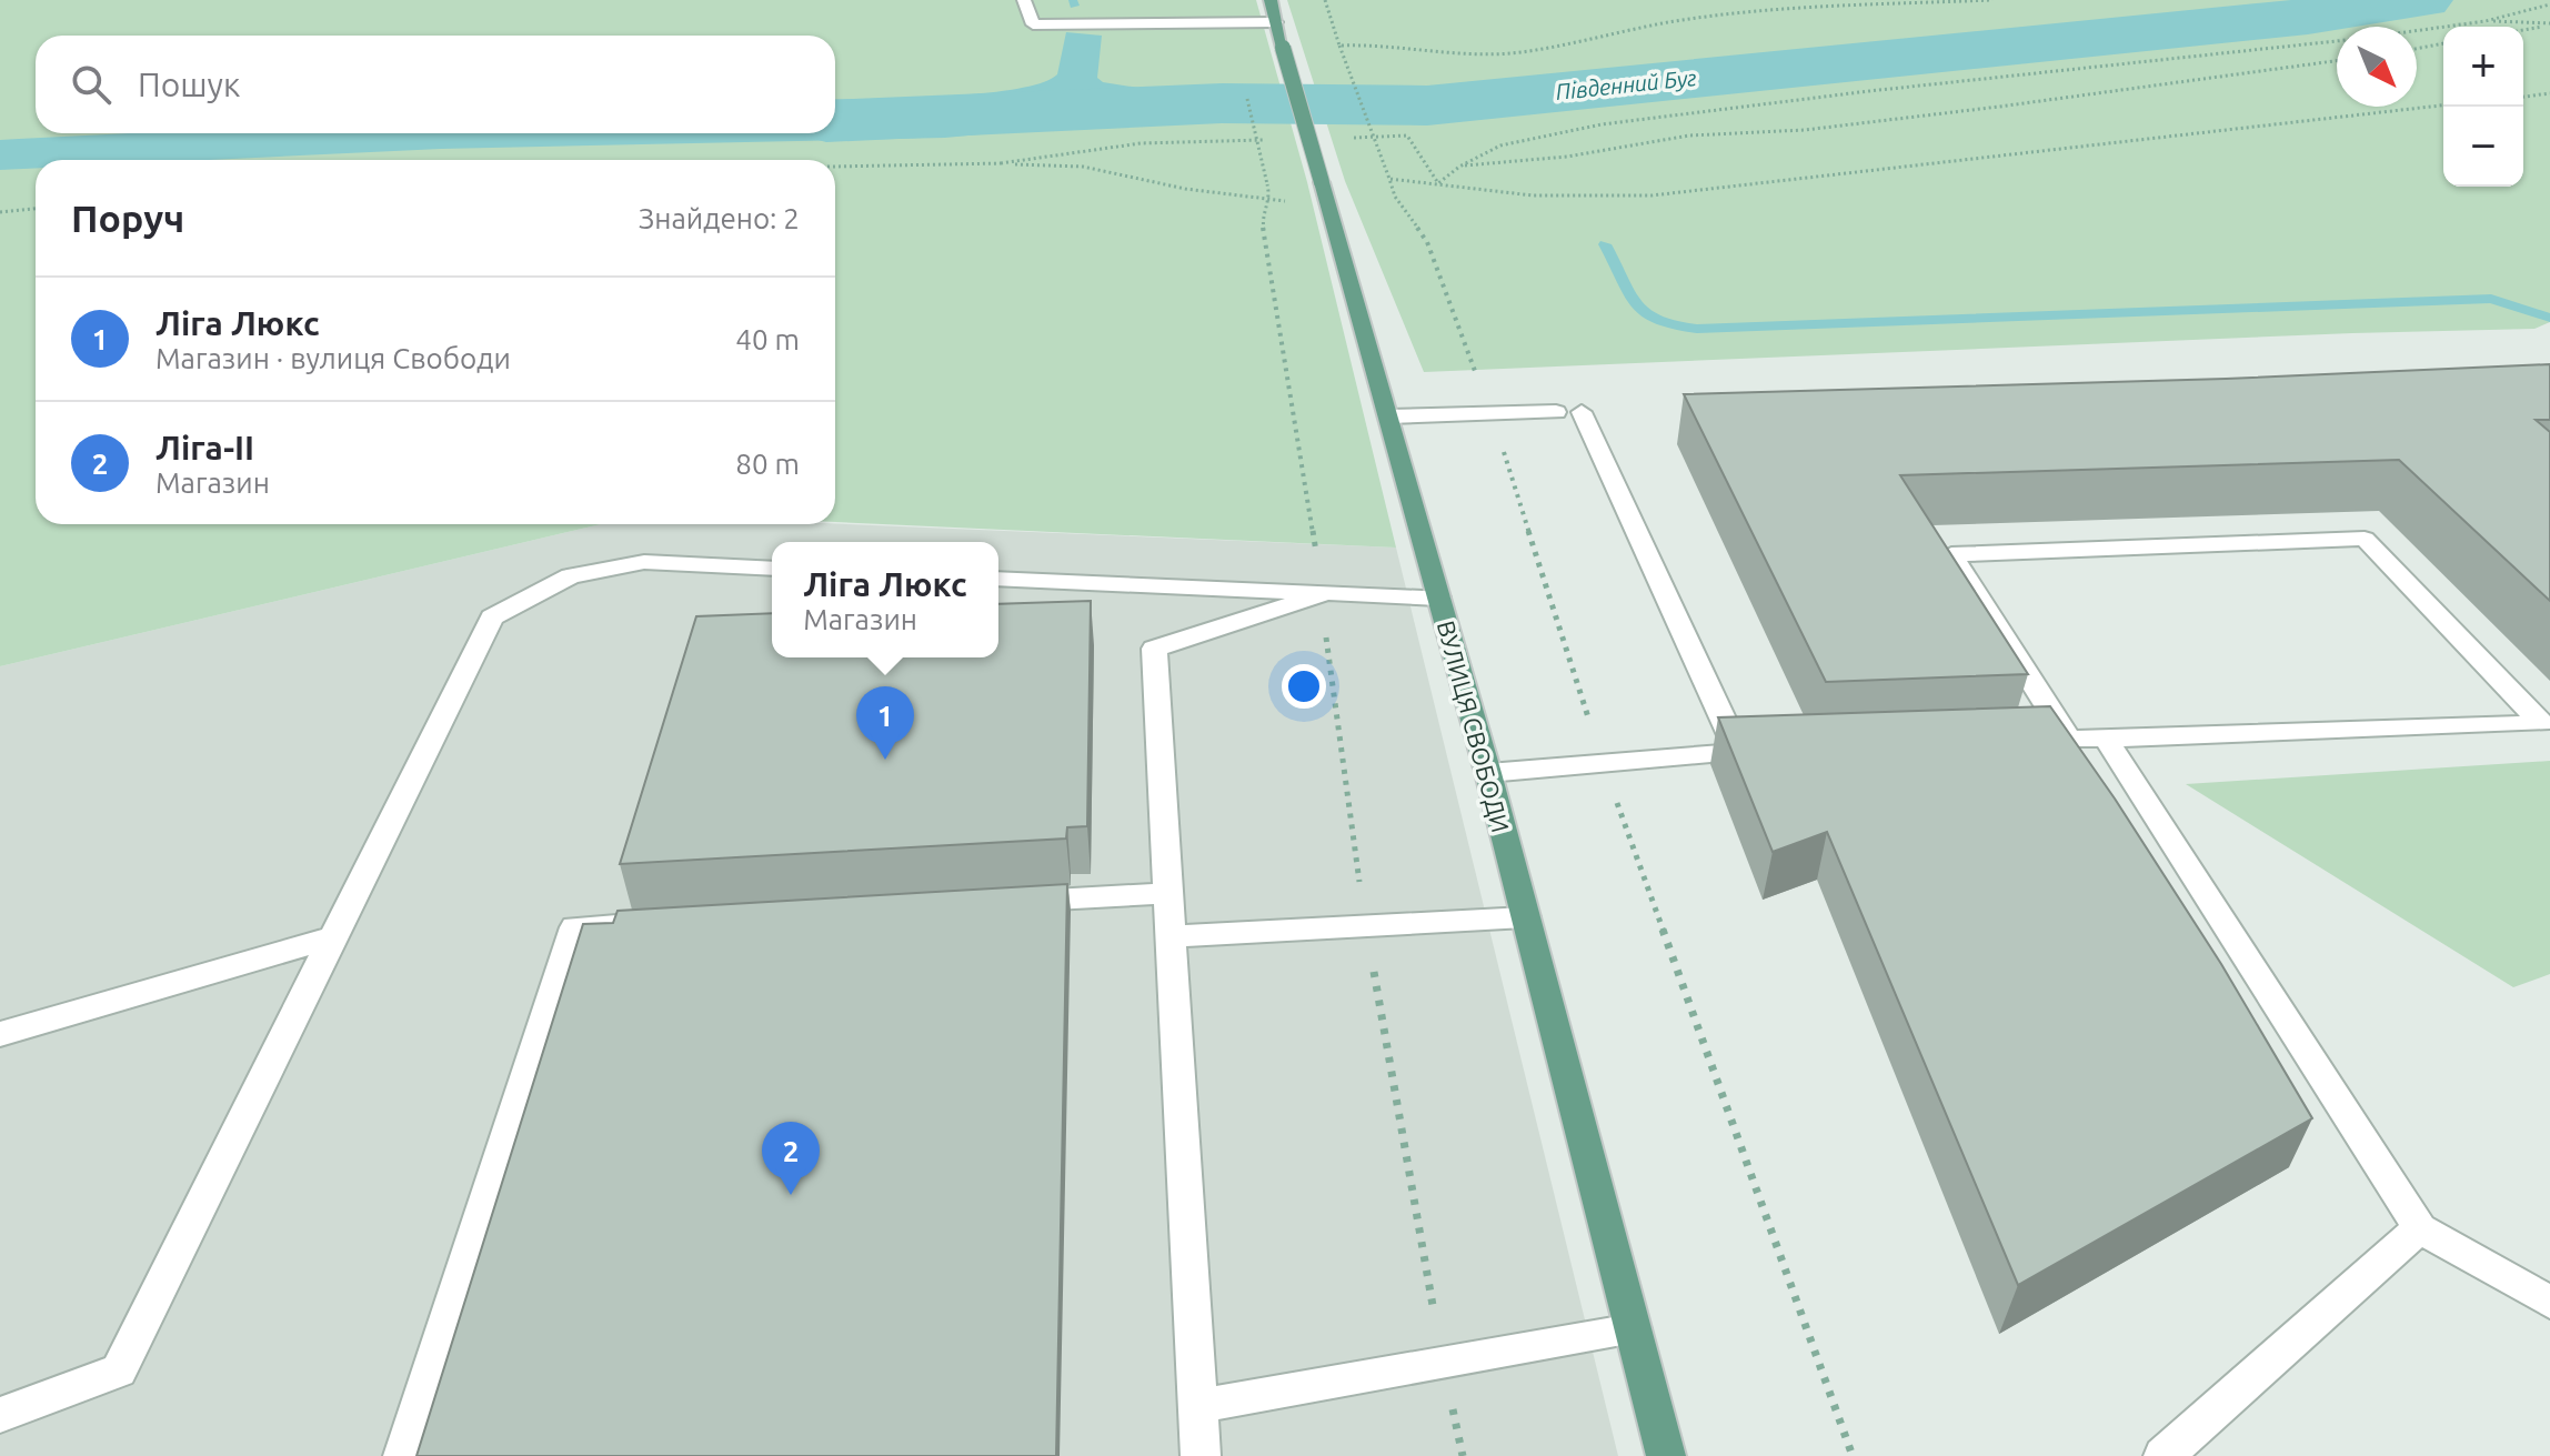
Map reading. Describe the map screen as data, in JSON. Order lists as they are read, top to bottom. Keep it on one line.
{"streets":{"main road":["ВУЛИЦЯ СВОБОДИ"]},"water":["Південний Буг"],"north":"bottom right","page":{"map_buttons":["+","−"],"search":"Пошук","heading":["Поруч","Знайдено: 2"],"list":[{"mark":"1","name":"Ліга Люкс","note":"Магазин · вулиця Свободи","value":"40 m"},{"mark":"2","name":"Ліга-II","note":"Магазин","value":"80 m"}],"popup":["Ліга Люкс","Магазин"],"pins":["1","2"]}}
